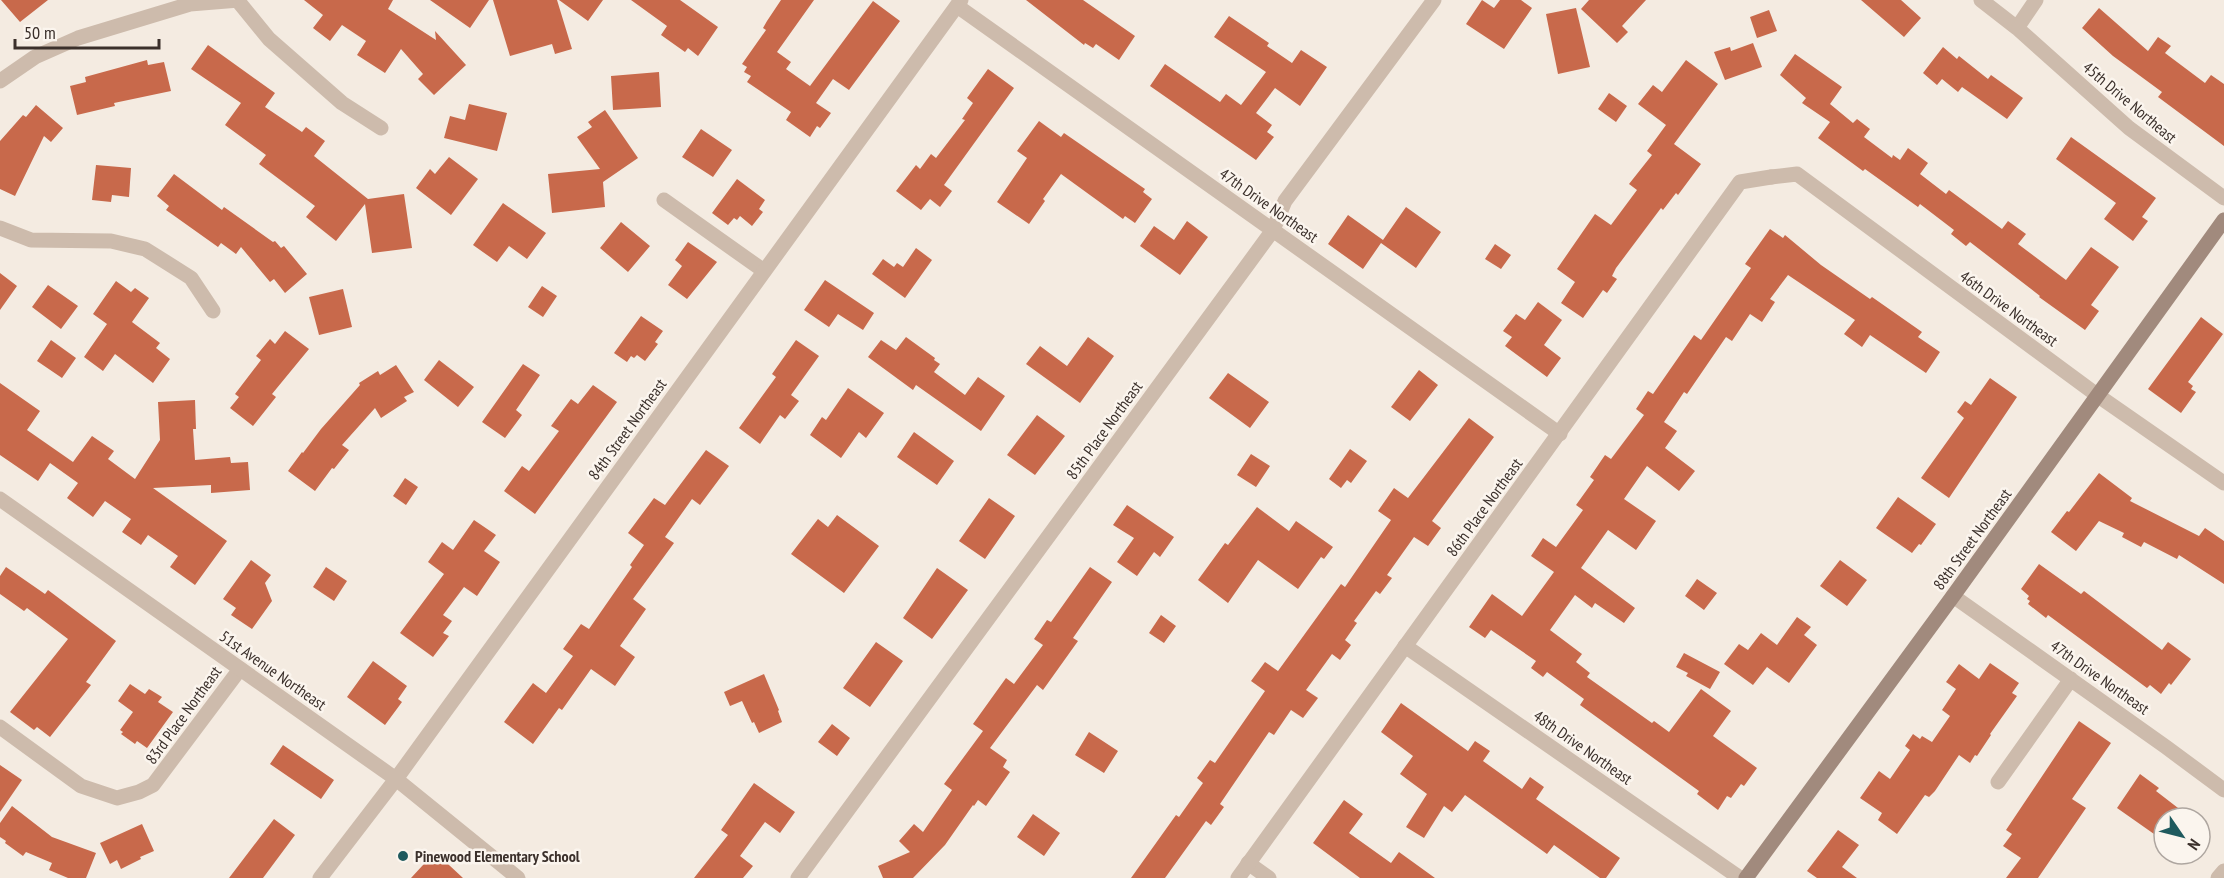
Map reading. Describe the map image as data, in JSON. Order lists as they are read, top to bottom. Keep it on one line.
{"streets":{"main road":["88th Street Northeast"],"street":["45th Drive Northeast","47th Drive Northeast","46th Drive Northeast","84th Street Northeast","85th Place Northeast","86th Place Northeast","51st Avenue Northeast","83rd Place Northeast","48th Drive Northeast"]},"crossings":[["47th Drive Northeast","84th Street Northeast"],["47th Drive Northeast","85th Place Northeast"],["47th Drive Northeast","86th Place Northeast"],["47th Drive Northeast","88th Street Northeast"],["46th Drive Northeast","86th Place Northeast"],["46th Drive Northeast","88th Street Northeast"],["84th Street Northeast","51st Avenue Northeast"],["86th Place Northeast","48th Drive Northeast"],["51st Avenue Northeast","83rd Place Northeast"]],"places":["Pinewood Elementary School"],"scale_bar":"50 m","north":"bottom right"}
